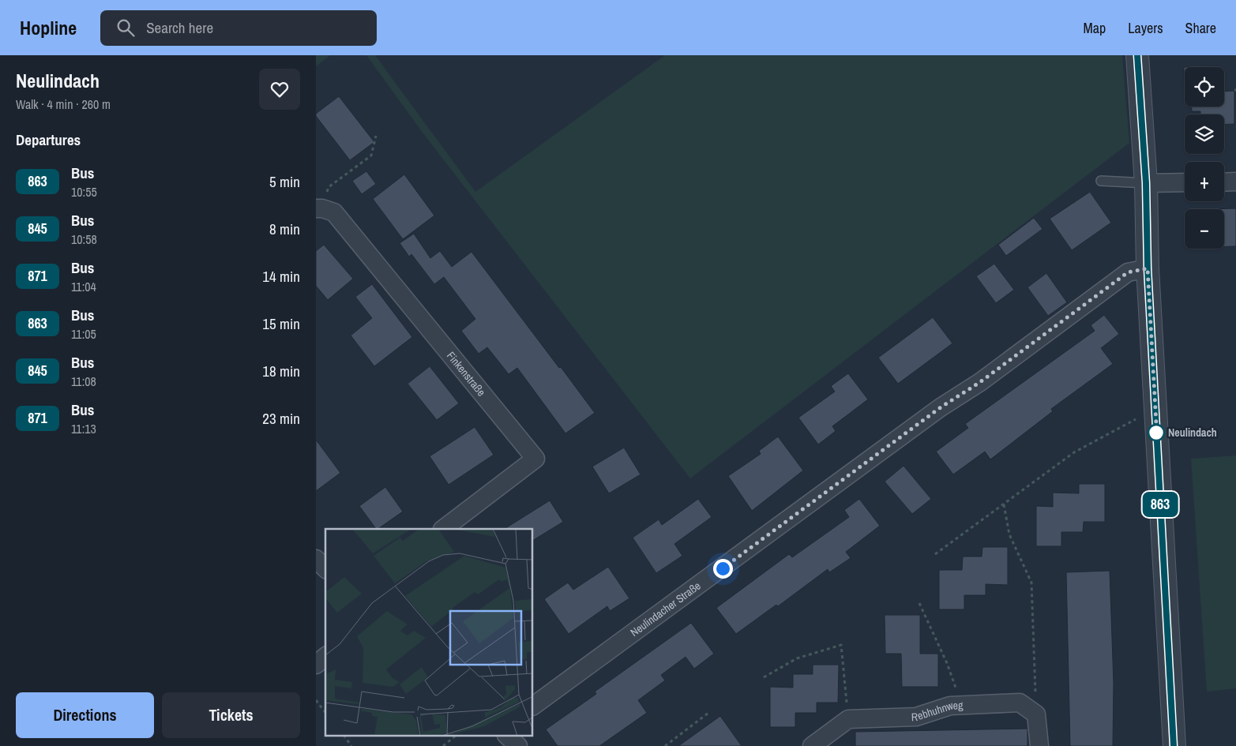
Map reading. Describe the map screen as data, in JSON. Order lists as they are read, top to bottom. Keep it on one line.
{"streets":{"street":["Finkenstraße","Neulindacher Straße","Rebhuhnweg"]},"places":["Neulindach"],"lines":["bus line 863"],"page":{"header":"Hopline","search":"Search here","nav":["Map","Layers","Share"],"heading":[["Neulindach","Walk · 4 min · 260 m"],"Departures"],"on_map":"863","map_buttons":["+","−"],"list":[{"mark":"863","name":"Bus","note":"10:55","value":"5 min"},{"mark":"845","name":"Bus","note":"10:58","value":"8 min"},{"mark":"871","name":"Bus","note":"11:04","value":"14 min"},{"mark":"863","name":"Bus","note":"11:05","value":"15 min"},{"mark":"845","name":"Bus","note":"11:08","value":"18 min"},{"mark":"871","name":"Bus","note":"11:13","value":"23 min"}],"buttons":["Directions","Tickets"]}}
